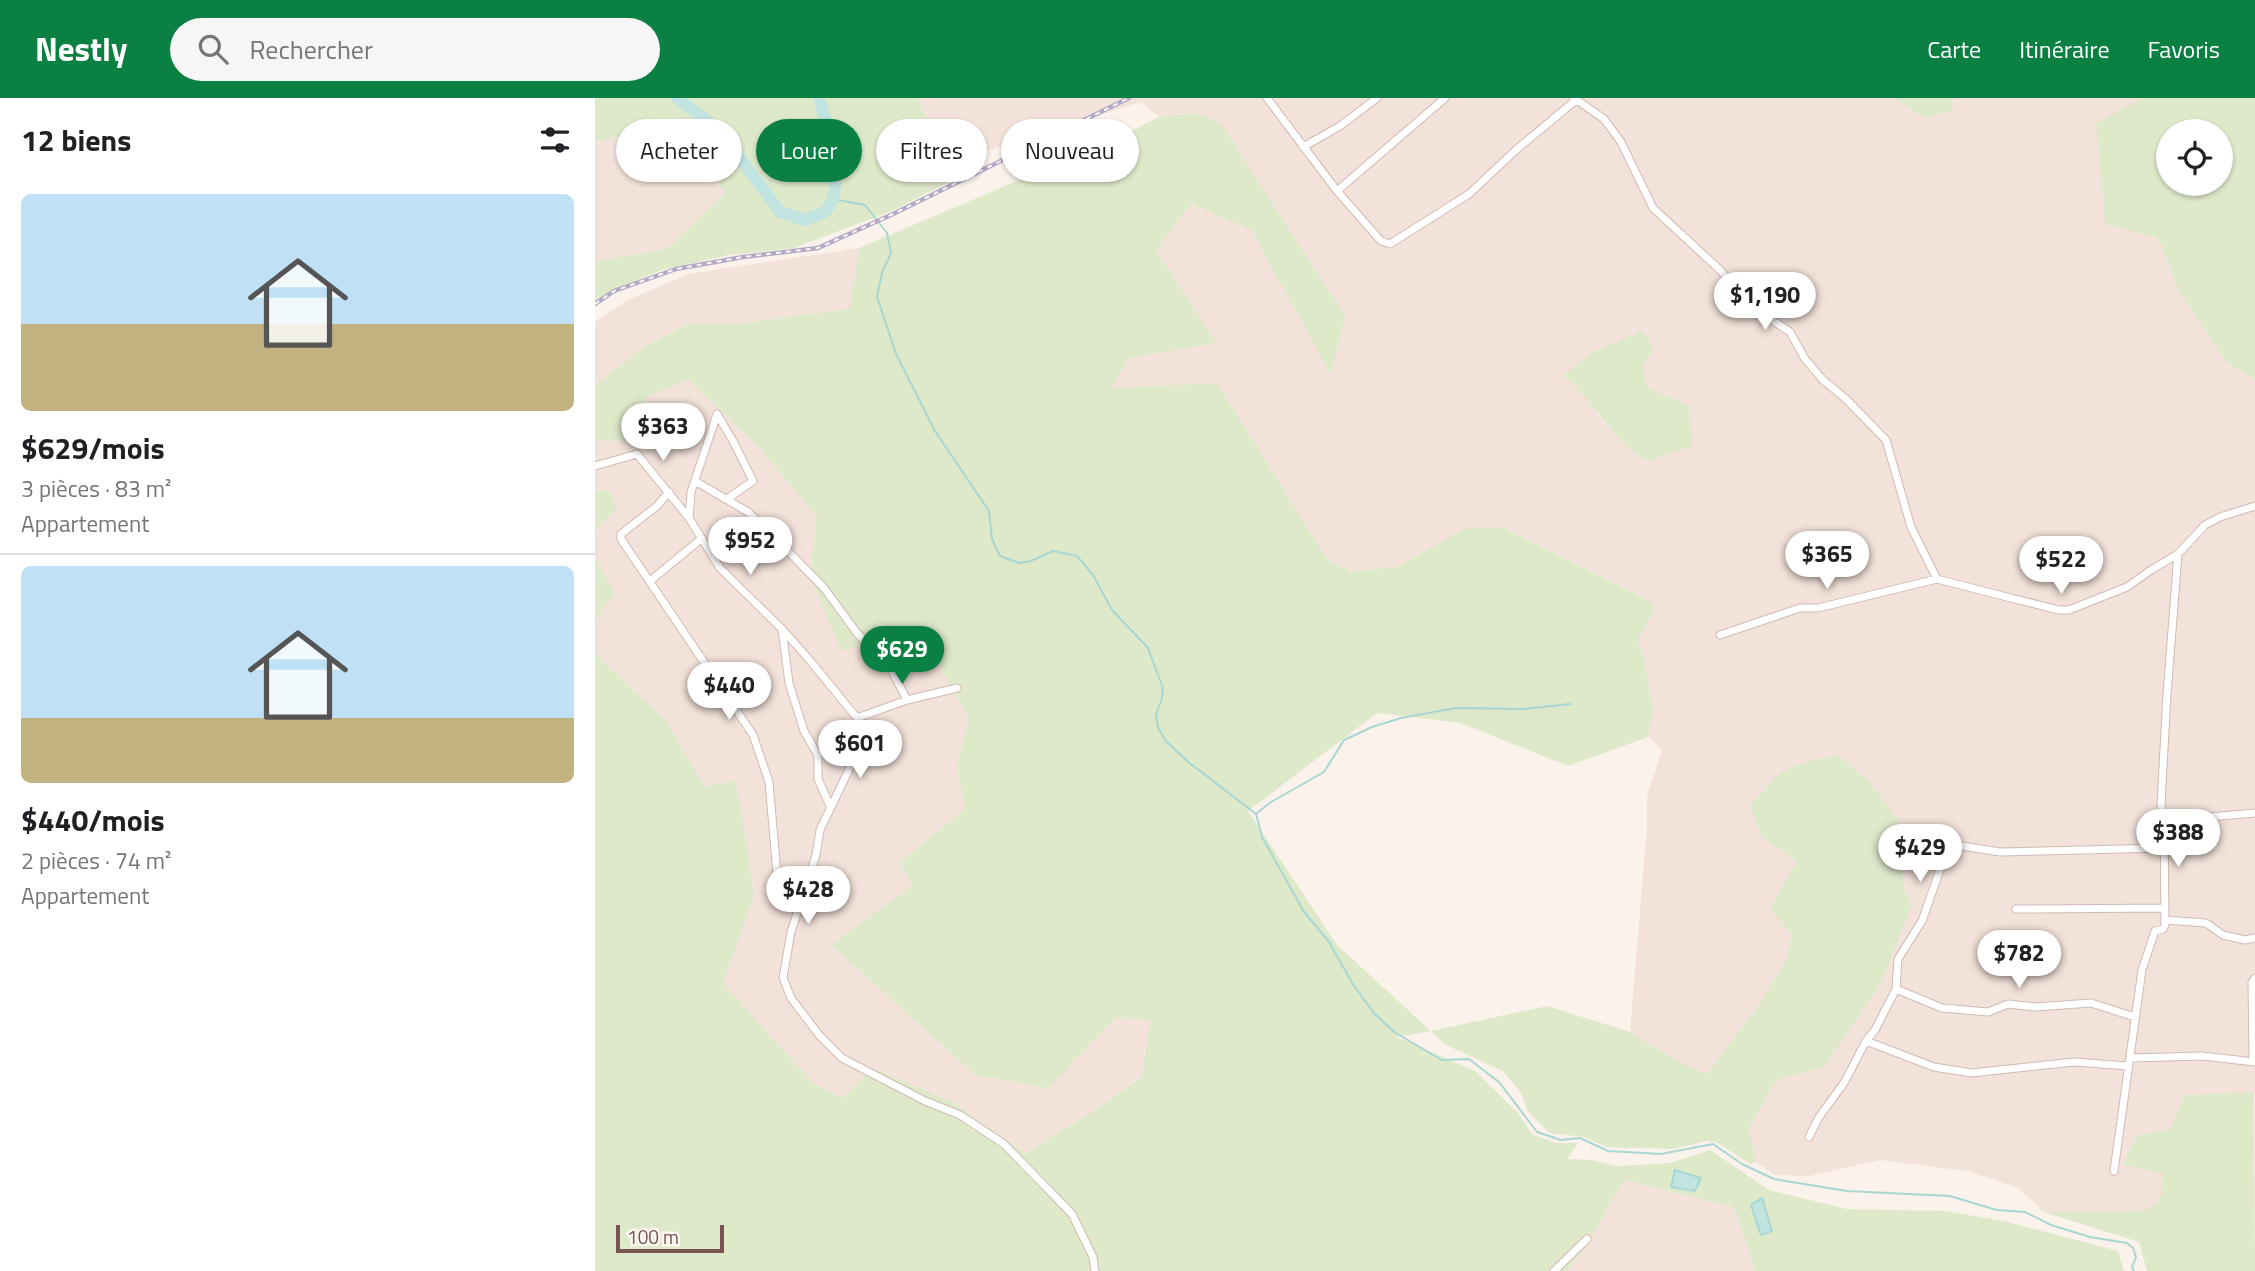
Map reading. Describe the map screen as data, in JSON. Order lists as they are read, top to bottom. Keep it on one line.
{"scale_bar":"100 m","page":{"header":"Nestly","search":"Rechercher","nav":["Carte","Itinéraire","Favoris"],"heading":"12 biens","chip":["Acheter","Louer","Filtres","Nouveau"],"list":[{"name":"$629/mois","note":"3 pièces · 83 m² · Appartement"},{"name":"$440/mois","note":"2 pièces · 74 m² · Appartement"}],"price":["$1,190","$363","$952","$365","$522","$629","$440","$601","$388","$429","$428","$782"],"scale":"100 m"}}
